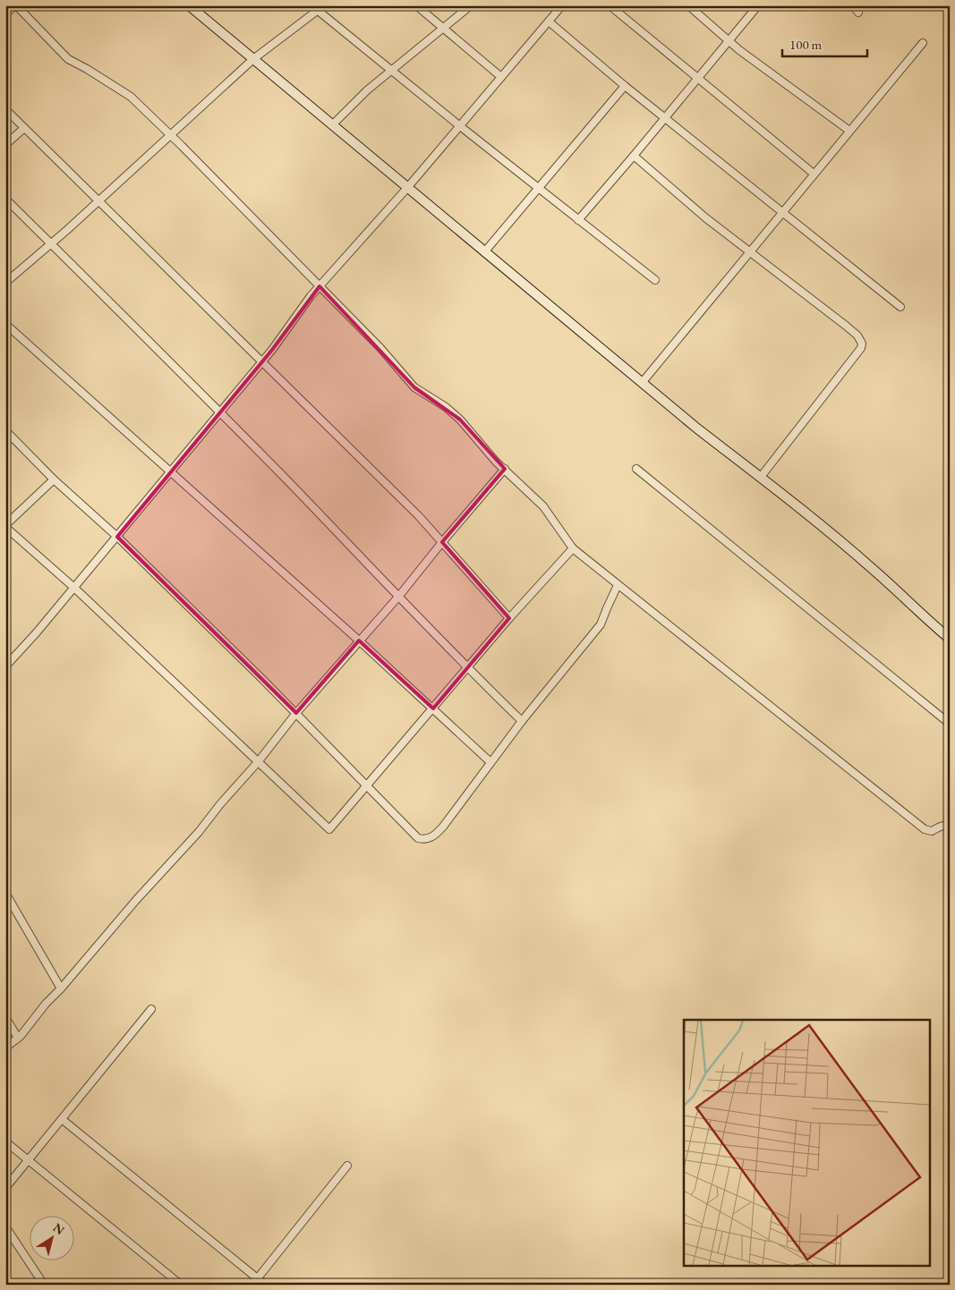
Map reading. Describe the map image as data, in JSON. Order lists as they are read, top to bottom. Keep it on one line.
{"scale_bar":"100 m","north":"top right"}
